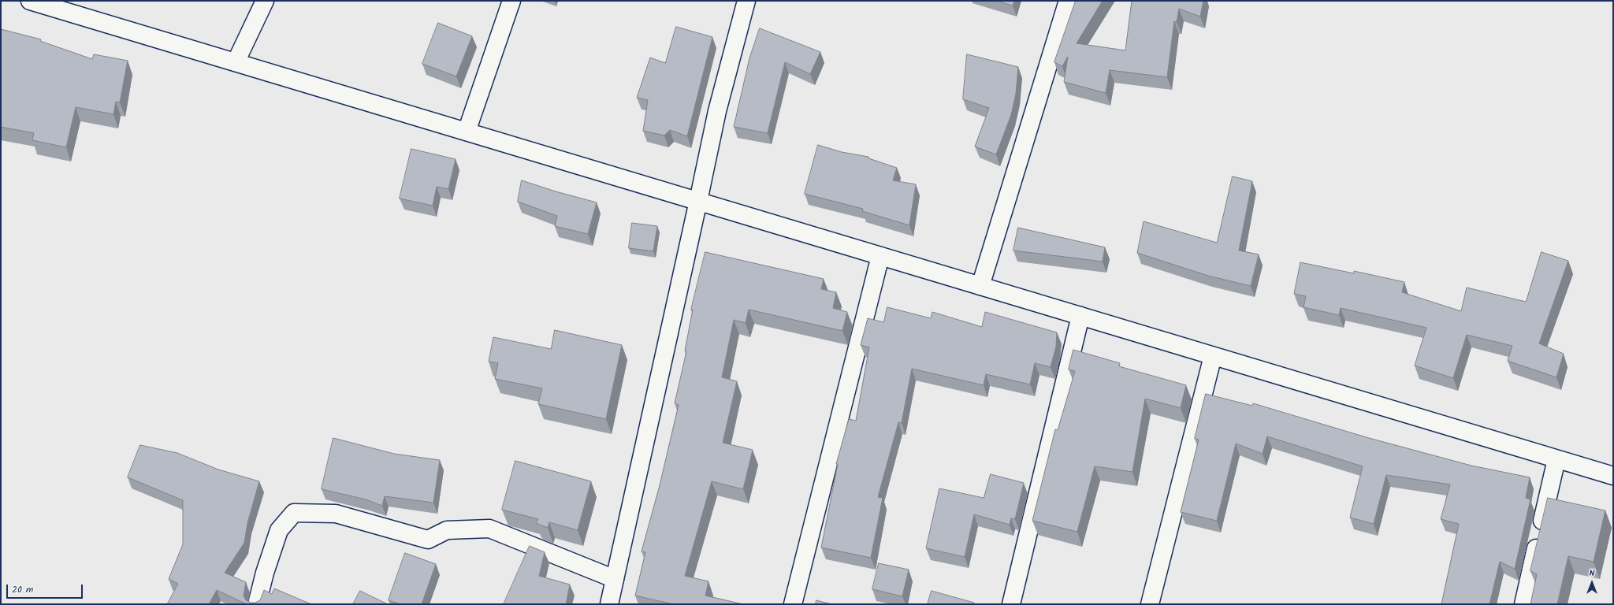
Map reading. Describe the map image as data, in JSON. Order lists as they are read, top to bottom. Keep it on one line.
{"scale_bar":"20 m","north":"top"}
